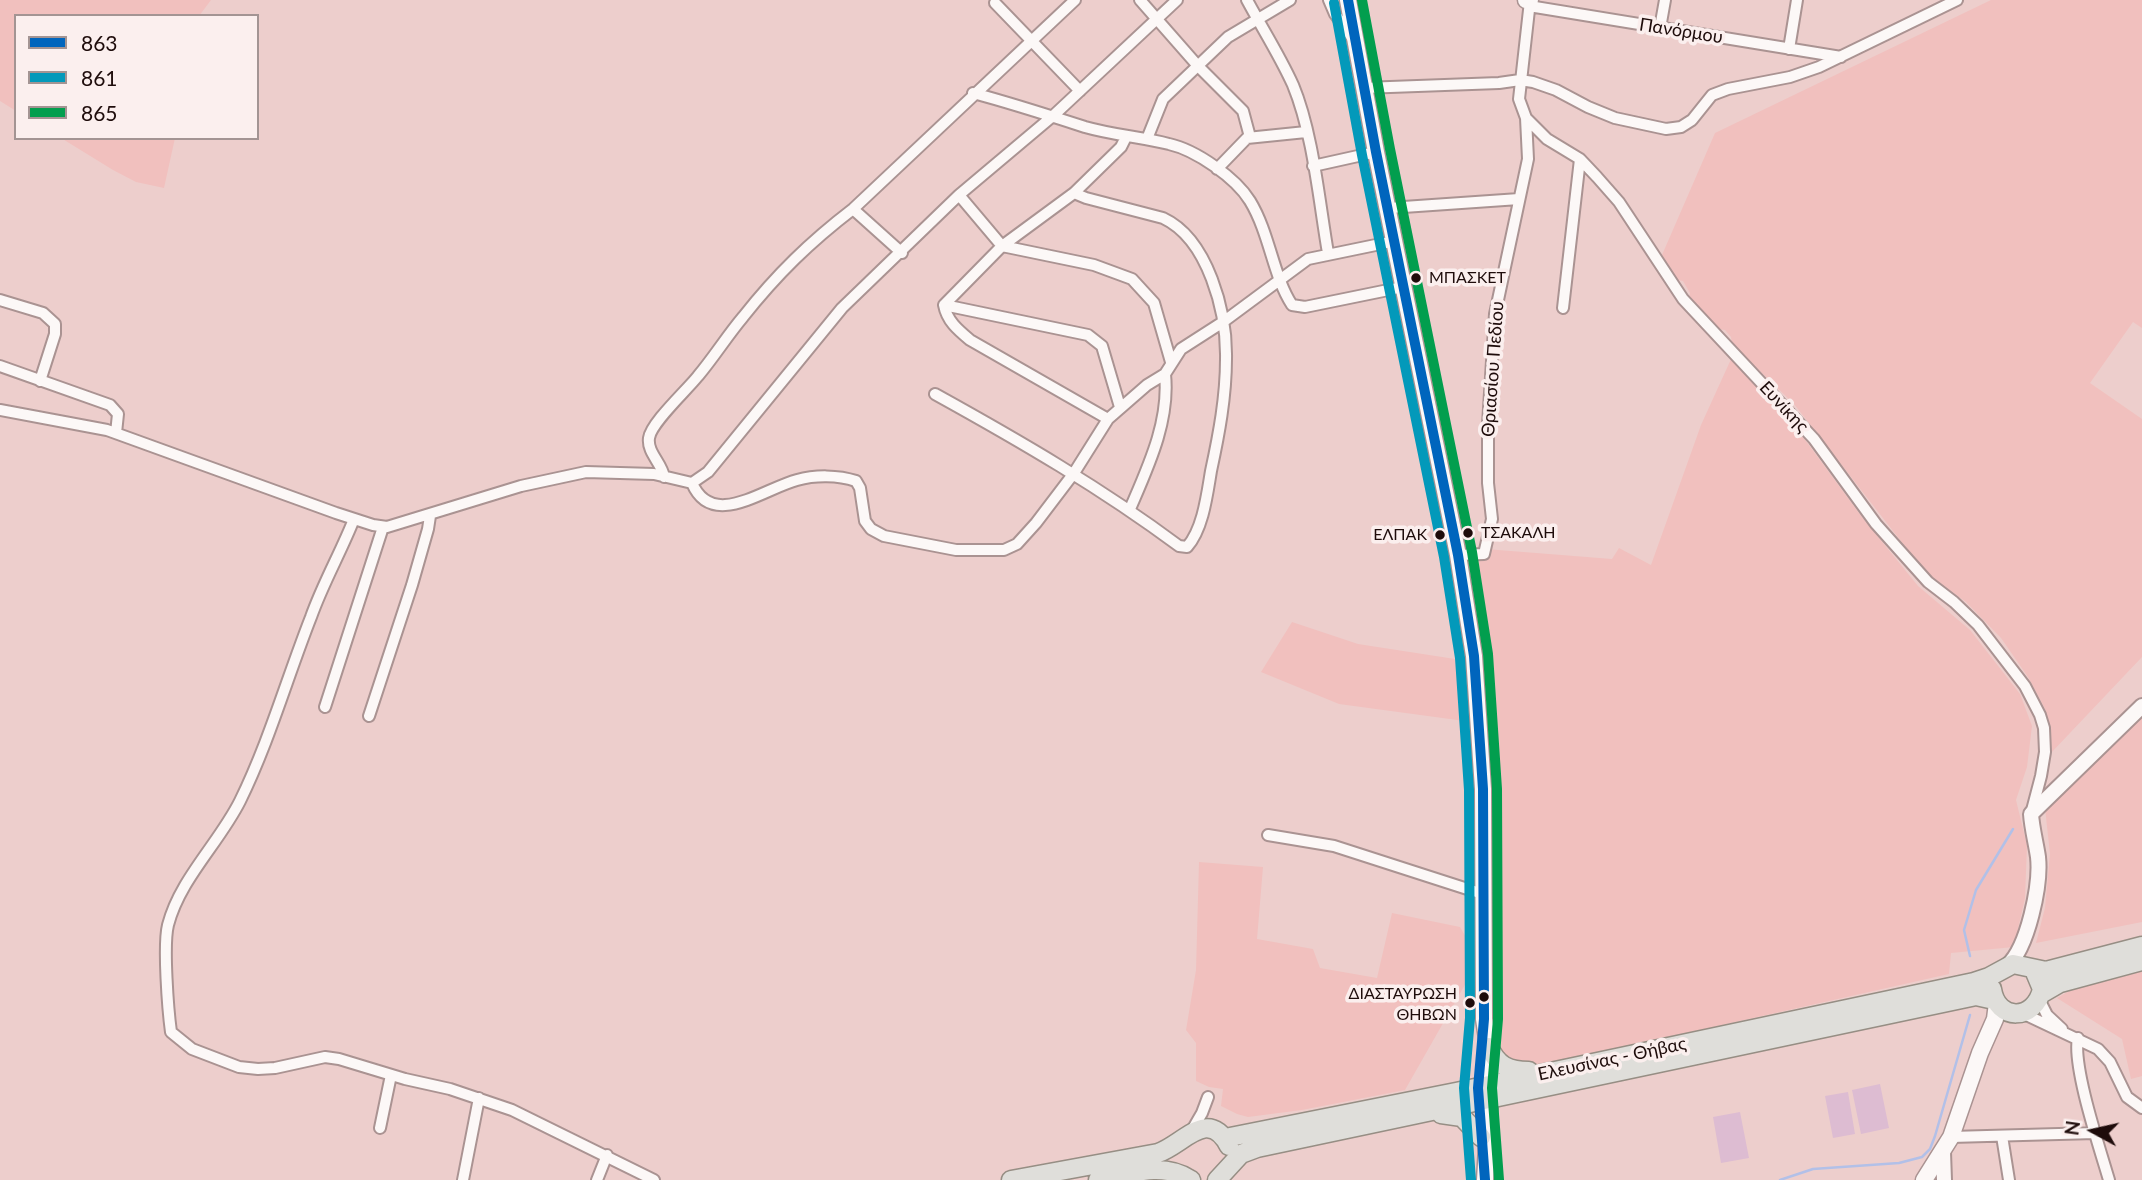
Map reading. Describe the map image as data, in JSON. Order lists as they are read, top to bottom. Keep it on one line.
{"streets":{"main road":["Ελευσίνας - Θήβας"],"street":["Πανόρμου","Θριασίου Πεδίου","Ευνίκης"]},"crossings":[["Θριασίου Πεδίου","Ευνίκης"]],"places":["ΜΠΑΣΚΕΤ","ΤΣΑΚΑΛΗ","ΕΛΠΑΚ","ΔΙΑΣΤΑΥΡΩΣΗ ΘΗΒΩΝ"],"lines":["transit line 863","transit line 865","transit line 861"],"legend":["863","861","865"],"north":"left"}
